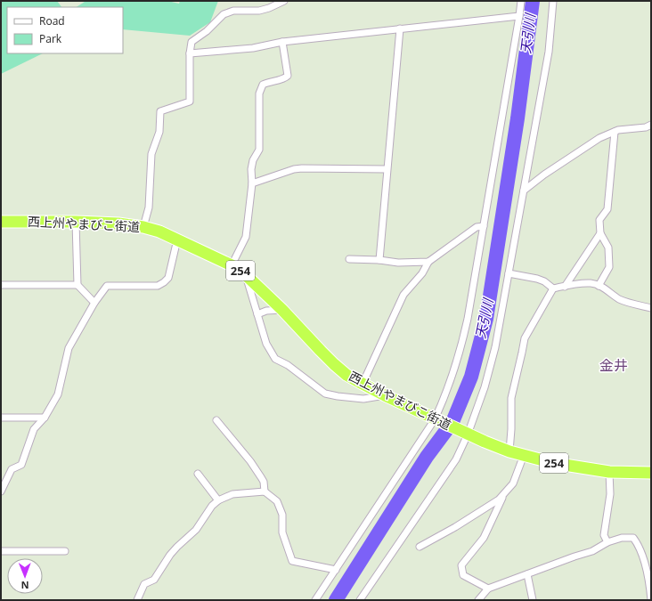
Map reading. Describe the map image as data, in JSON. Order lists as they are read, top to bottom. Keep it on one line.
{"streets":{"highway":["西上州やまびこ街道","254"]},"districts":["金井"],"water":["天引川"],"legend":["Road","Park"],"north":"bottom"}
